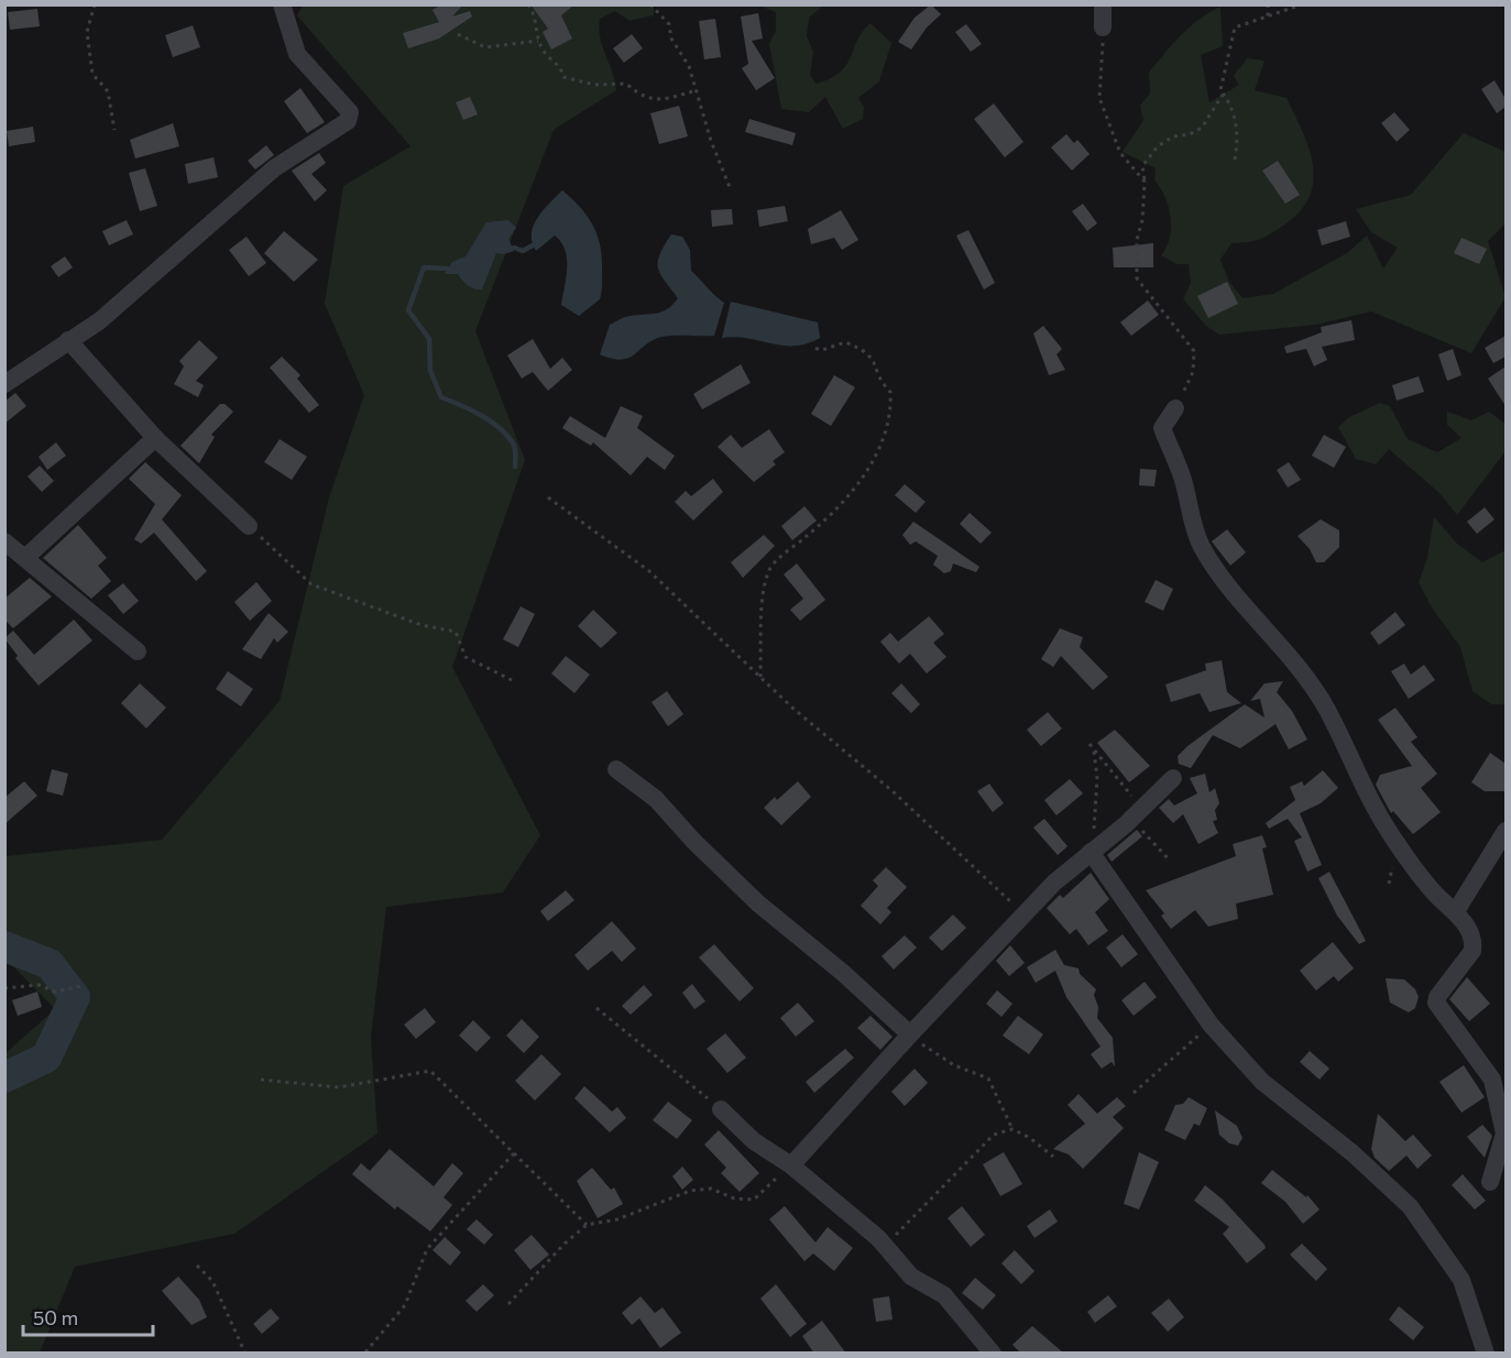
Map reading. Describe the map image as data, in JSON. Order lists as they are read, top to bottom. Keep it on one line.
{"scale_bar":"50 m"}
